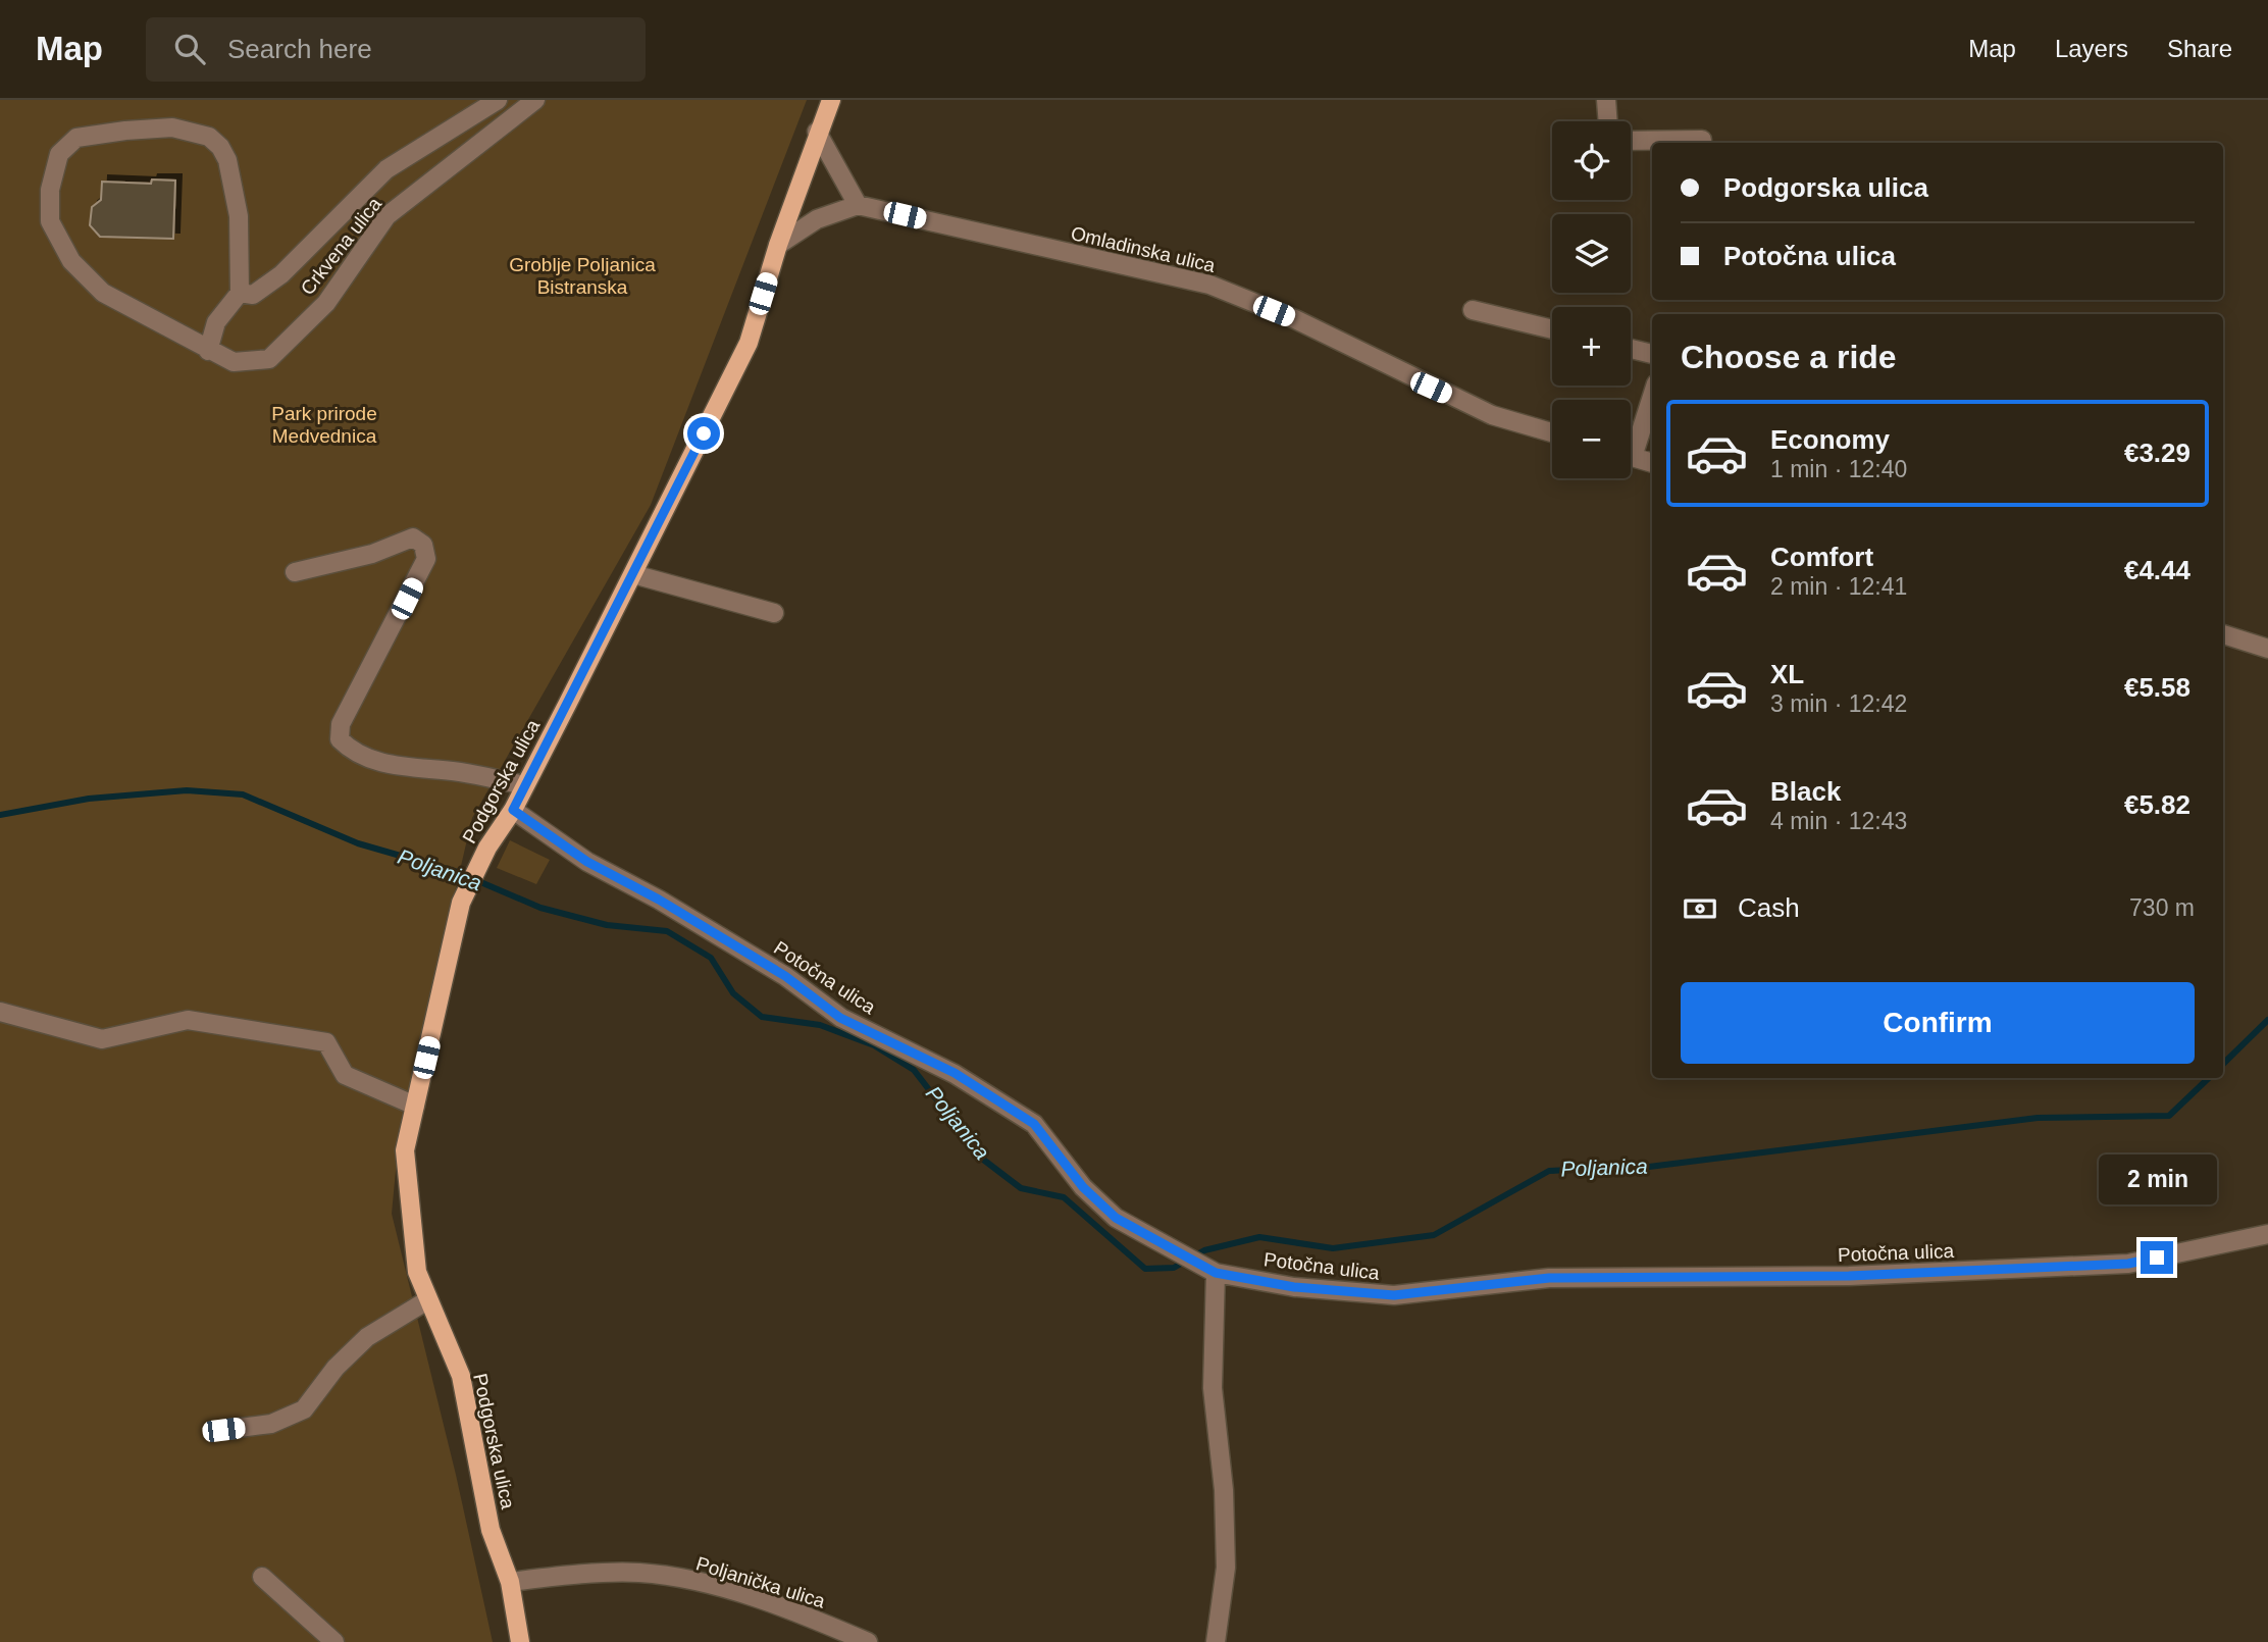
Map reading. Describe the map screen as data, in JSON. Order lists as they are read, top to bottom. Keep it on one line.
{"streets":{"main road":["Podgorska ulica"],"street":["Crkvena ulica","Omladinska ulica","Potočna ulica","Poljanička ulica"]},"crossings":[["Podgorska ulica","Potočna ulica"],["Podgorska ulica","Poljanička ulica"]],"water":["Poljanica"],"parks":["Groblje Poljanica Bistranska","Park prirode Medvednica"],"page":{"header":"Map","search":"Search here","nav":["Map","Layers","Share"],"map_buttons":["+","−"],"banner":["Podgorska ulica","Potočna ulica"],"heading":"Choose a ride","list":[{"name":"Economy","note":"1 min · 12:40","value":"€3.29"},{"name":"Comfort","note":"2 min · 12:41","value":"€4.44"},{"name":"XL","note":"3 min · 12:42","value":"€5.58"},{"name":"Black","note":"4 min · 12:43","value":"€5.82"}],"pay":["Cash","730 m"],"buttons":"Confirm","bubble":"2 min"}}
